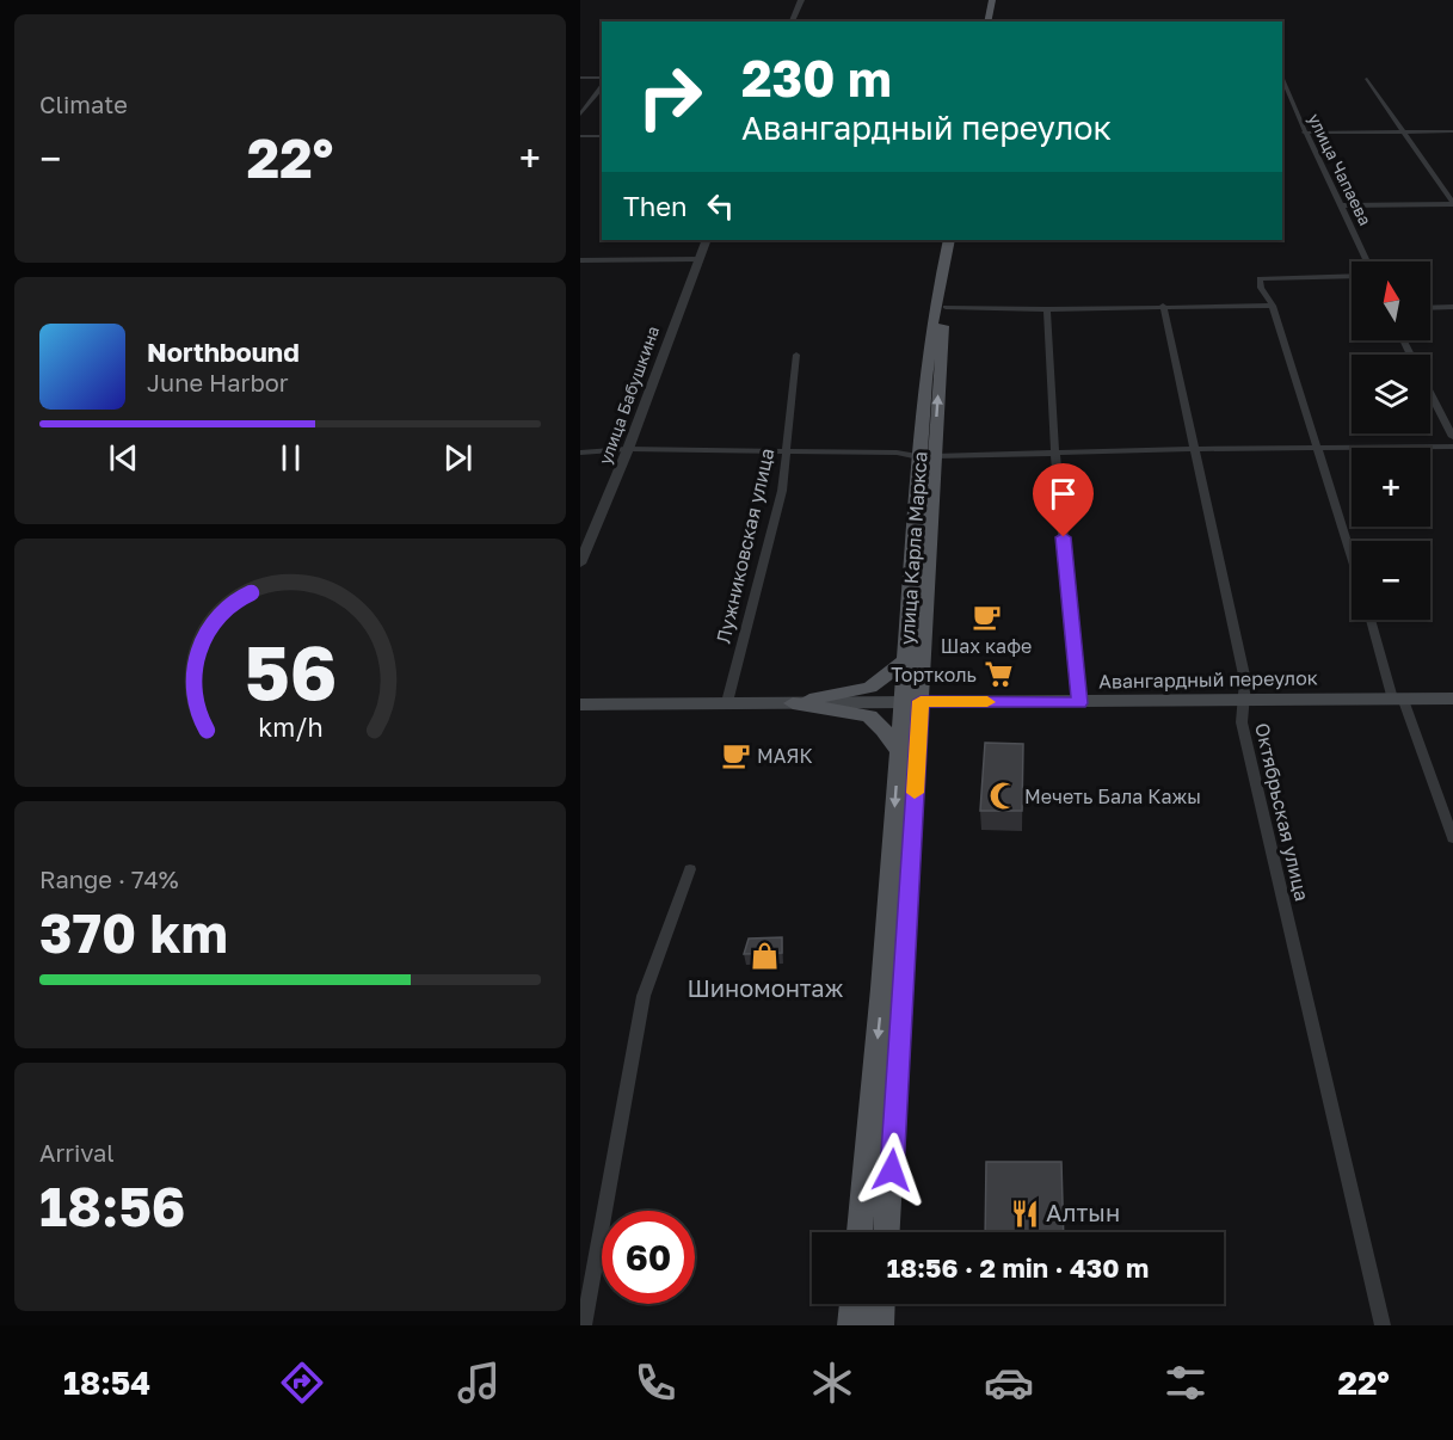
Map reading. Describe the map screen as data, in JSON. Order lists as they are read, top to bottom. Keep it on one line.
{"streets":{"main road":["улица Карла Маркса","Авангардный переулок"],"street":["улица Чапаева","улица Бабушкина","Лужниковская улица","Октябрьская улица"]},"crossings":[["Лужниковская улица","Авангардный переулок"],["улица Карла Маркса","Авангардный переулок"],["Авангардный переулок","Октябрьская улица"]],"places":{"cafe":["Шах кафе","МАЯК"],"supermarket":["Тортколь"],"mosque":["Мечеть Бала Кажы"],"shop":["Шиномонтаж"],"restaurant":["Алтын"]},"north":"top","page":{"tile":["Climate",["Range · 74%","370 km"],["Arrival","18:56"]],"turn":["230 m","Авангардный переулок"],"heat":["−","22°","+"],"then":"Then","map_buttons":["+","−"],"song":["Northbound","June Harbor"],"limit":"60","trip":"18:56 · 2 min · 430 m","tabs":["18:54","22°"],"gauge":["56","km/h"]}}
